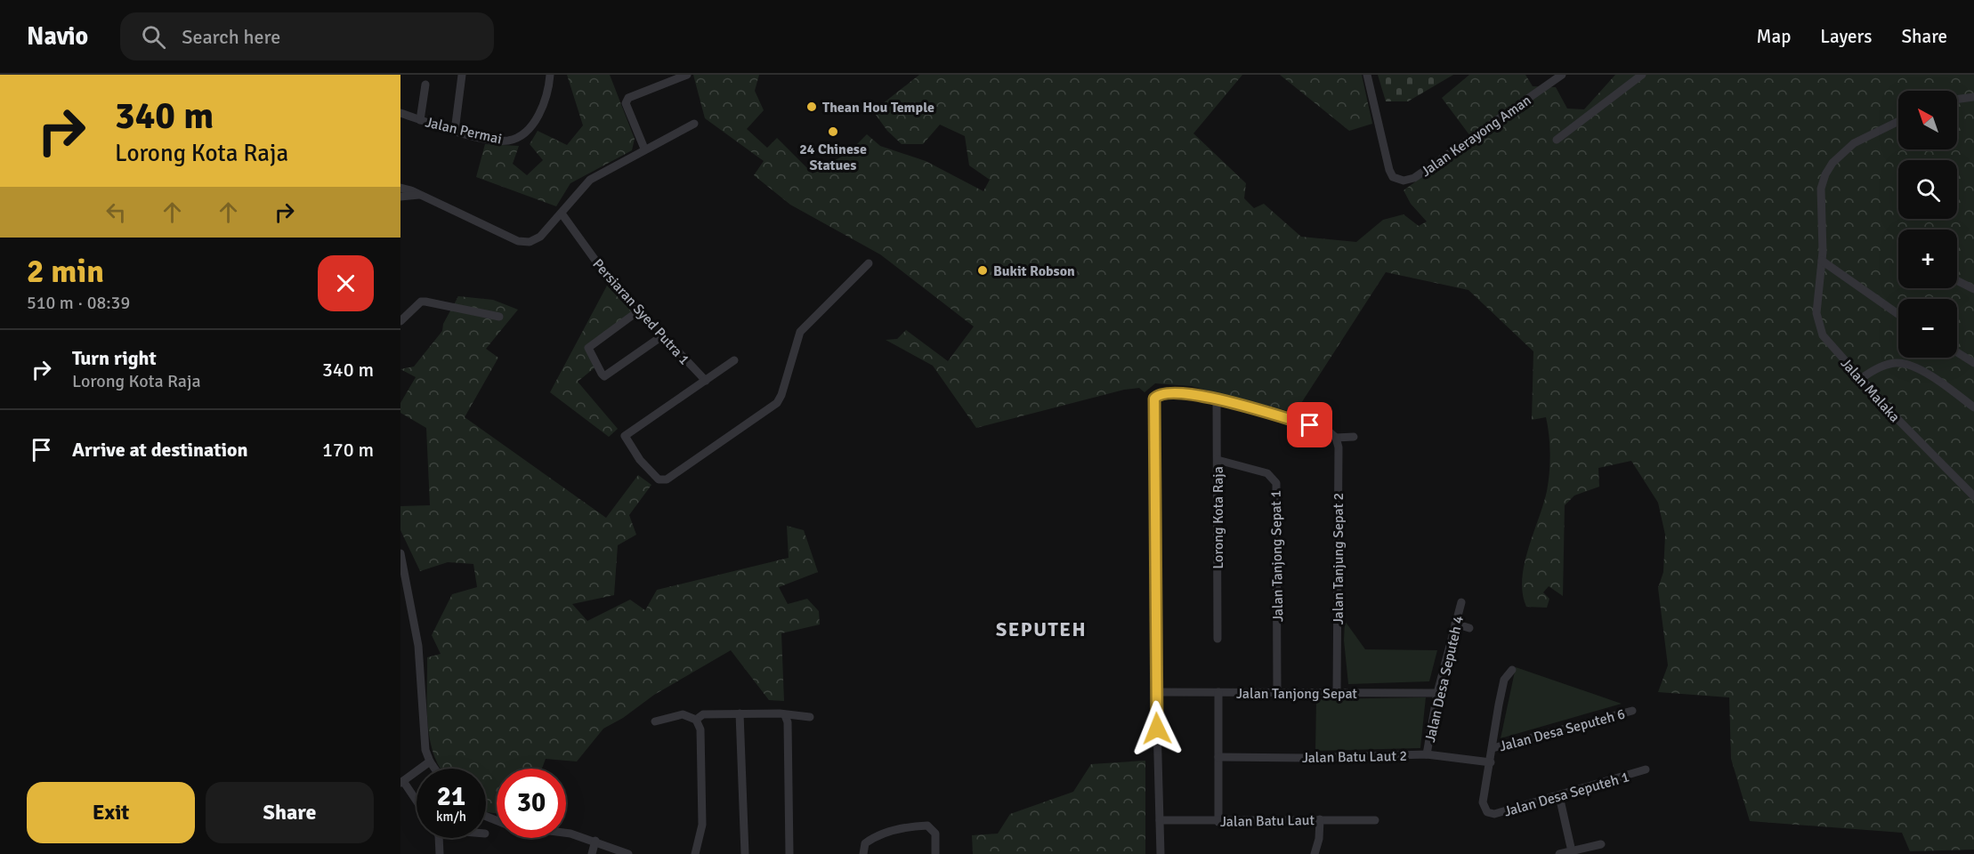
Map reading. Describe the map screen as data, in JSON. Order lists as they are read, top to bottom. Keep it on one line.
{"streets":{"street":["Jalan Permai","Jalan Kerayong Aman","Persiaran Syed Putra 1","Jalan Malaka","Lorong Kota Raja","Jalan Tanjong Sepat 1","Jalan Tanjung Sepat 2","Jalan Desa Seputeh 4","Jalan Tanjong Sepat","Jalan Desa Seputeh 6","Jalan Batu Laut 2","Jalan Desa Seputeh 1","Jalan Batu Laut"]},"crossings":[["Lorong Kota Raja","Jalan Tanjong Sepat 1"],["Jalan Tanjong Sepat 1","Jalan Tanjong Sepat"],["Jalan Tanjung Sepat 2","Jalan Tanjong Sepat"],["Jalan Desa Seputeh 4","Jalan Tanjong Sepat"],["Jalan Desa Seputeh 4","Jalan Batu Laut 2"],["Jalan Batu Laut 2","Jalan Desa Seputeh 1"]],"districts":["SEPUTEH"],"places":["Thean Hou Temple","24 Chinese Statues","Bukit Robson"],"north":"top left","page":{"header":"Navio","search":"Search here","nav":["Map","Layers","Share"],"turn":["340 m","Lorong Kota Raja"],"map_buttons":["+","−"],"heading":["2 min","510 m · 08:39"],"list":[{"name":"Turn right","note":"Lorong Kota Raja","value":"340 m"},{"name":"Arrive at destination","value":"170 m"}],"speed":"21 km/h","limit":"30","buttons":["Exit","Share"]}}
